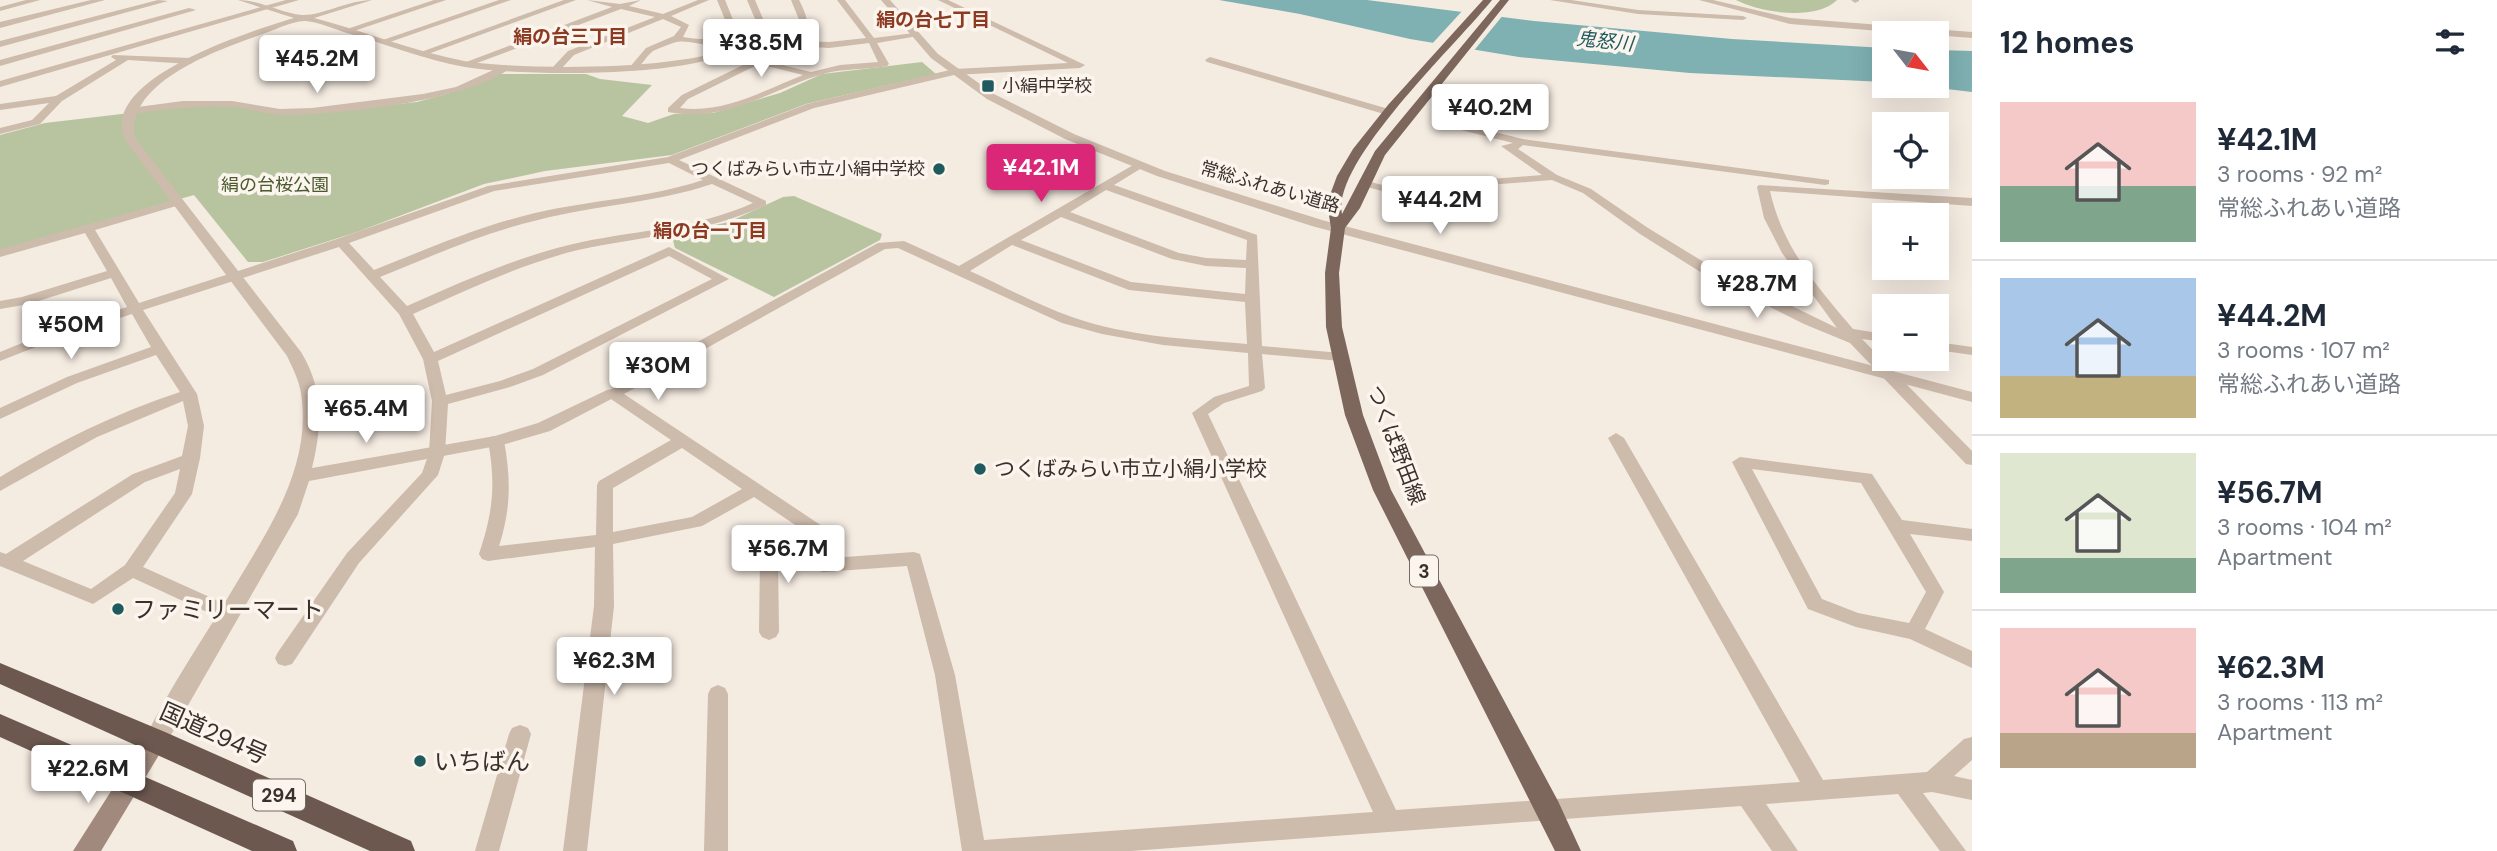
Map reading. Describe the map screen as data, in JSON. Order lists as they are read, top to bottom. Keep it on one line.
{"streets":{"highway":["国道294号","294"],"main road":["つくば野田線","3"],"street":["常総ふれあい道路"]},"crossings":[["常総ふれあい道路","つくば野田線"]],"districts":["絹の台七丁目","絹の台三丁目","絹の台一丁目"],"water":["鬼怒川"],"parks":["絹の台桜公園"],"places":{"transit":["小絹中学校"],"other":["つくばみらい市立小絹中学校","つくばみらい市立小絹小学校","ファミリーマート","いちばん"]},"north":"bottom right","page":{"heading":"12 homes","price":["¥38.5M","¥45.2M","¥40.2M","¥42.1M","¥44.2M","¥28.7M","¥50M","¥30M","¥65.4M","¥56.7M","¥62.3M","¥22.6M"],"map_buttons":["+","−"],"list":[{"name":"¥42.1M","note":"3 rooms · 92 m² · 常総ふれあい道路"},{"name":"¥44.2M","note":"3 rooms · 107 m² · 常総ふれあい道路"},{"name":"¥56.7M","note":"3 rooms · 104 m² · Apartment"},{"name":"¥62.3M","note":"3 rooms · 113 m² · Apartment"}]}}
